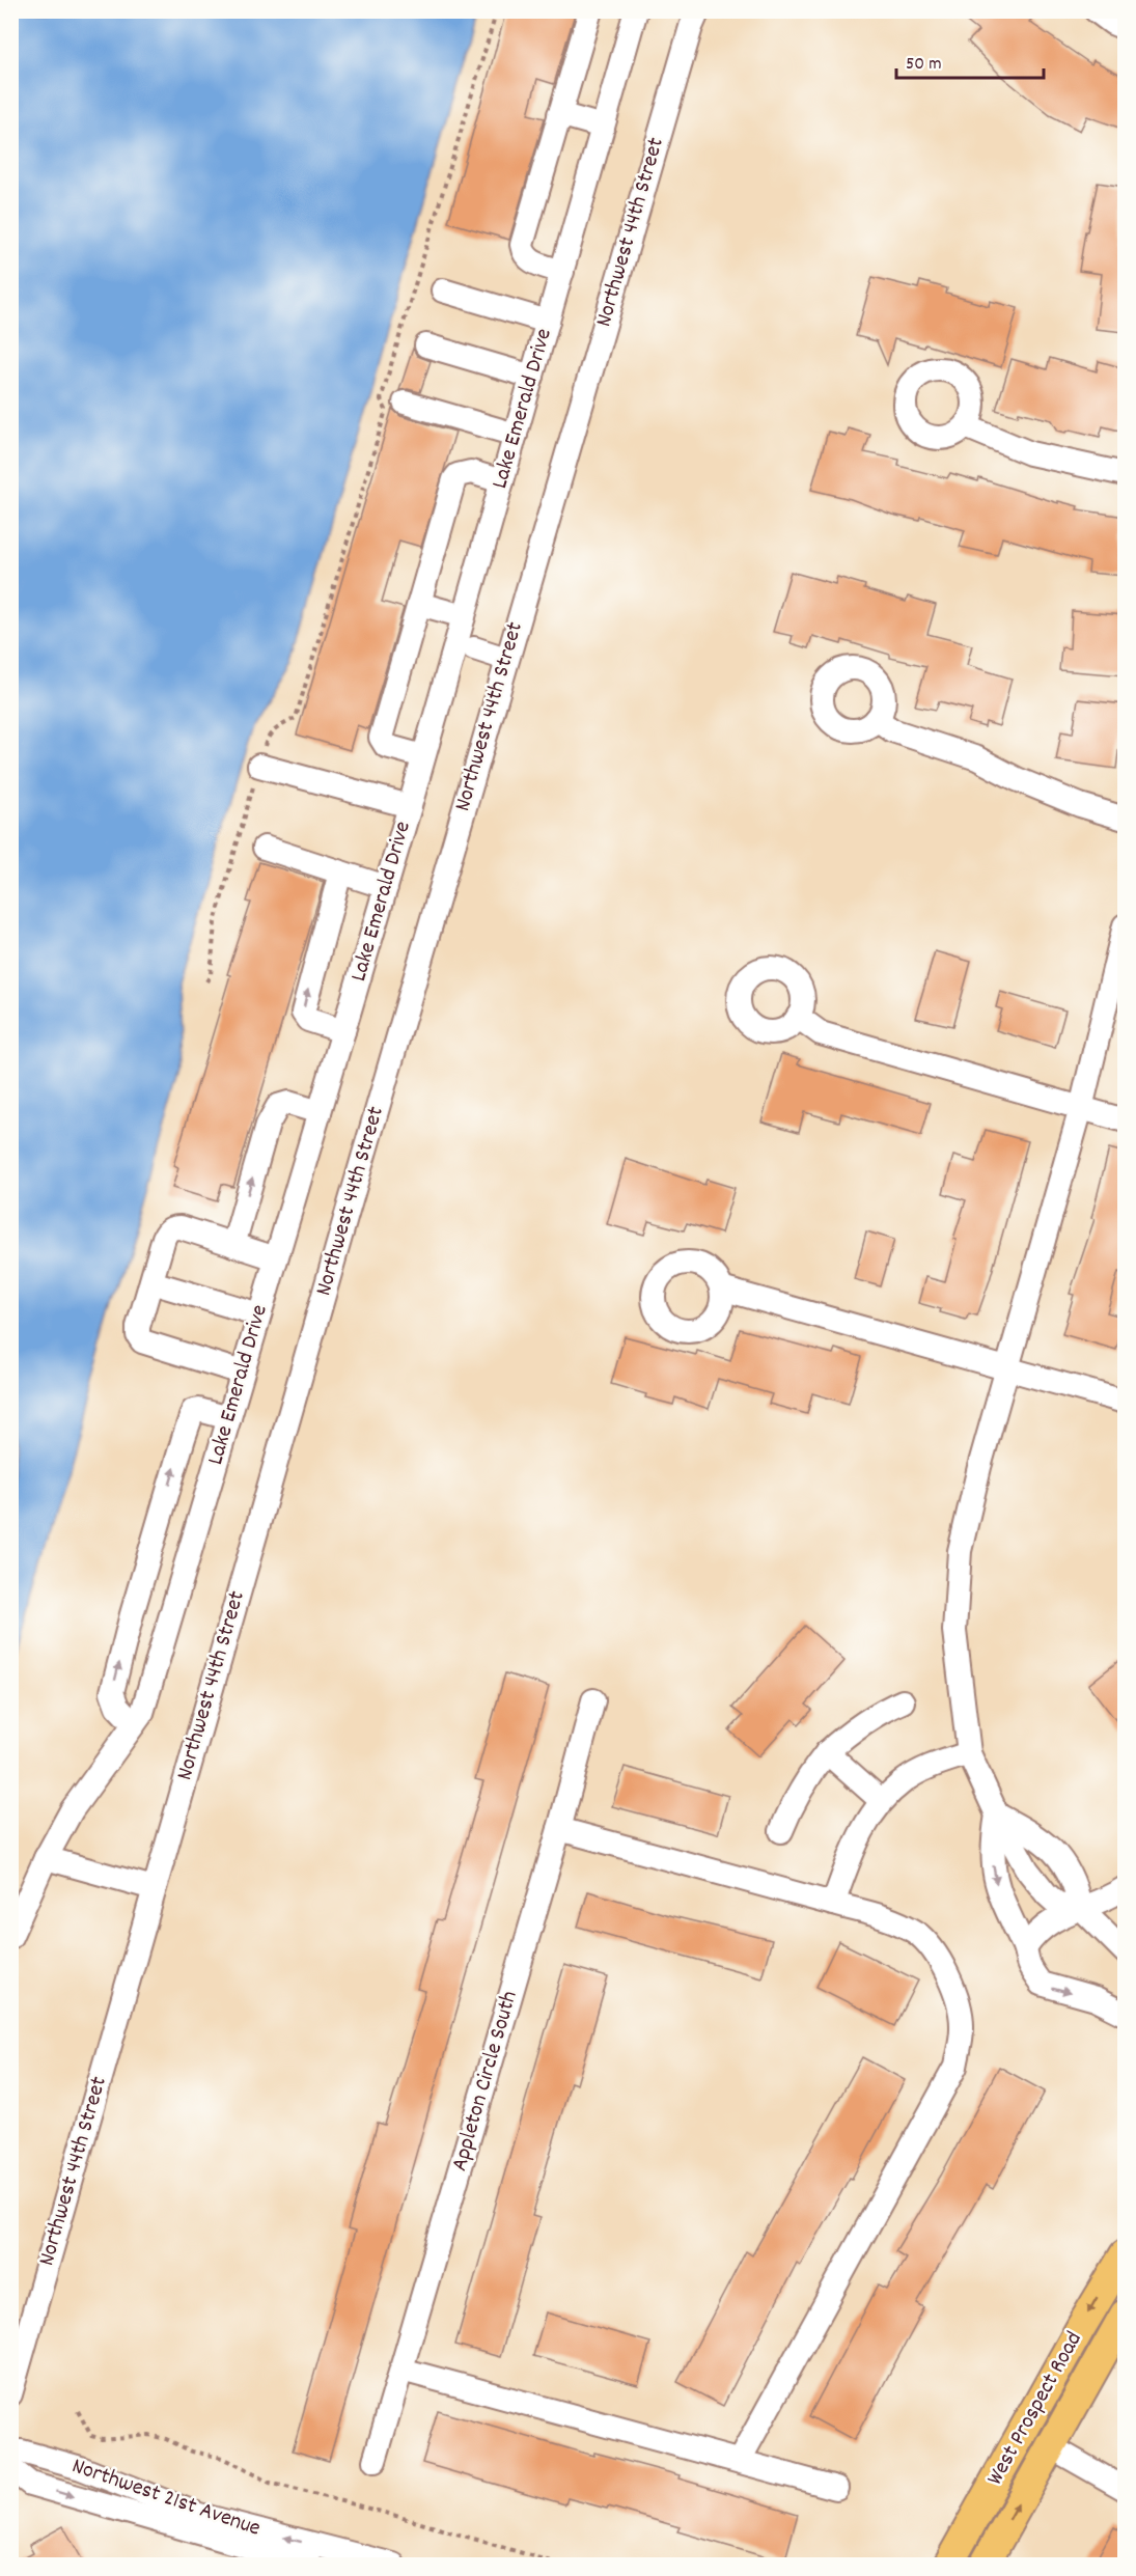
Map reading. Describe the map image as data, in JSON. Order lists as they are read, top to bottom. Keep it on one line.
{"streets":{"main road":["West Prospect Road"],"street":["Northwest 44th Street","Lake Emerald Drive","Appleton Circle South","Northwest 21st Avenue"]},"scale_bar":"50 m"}
